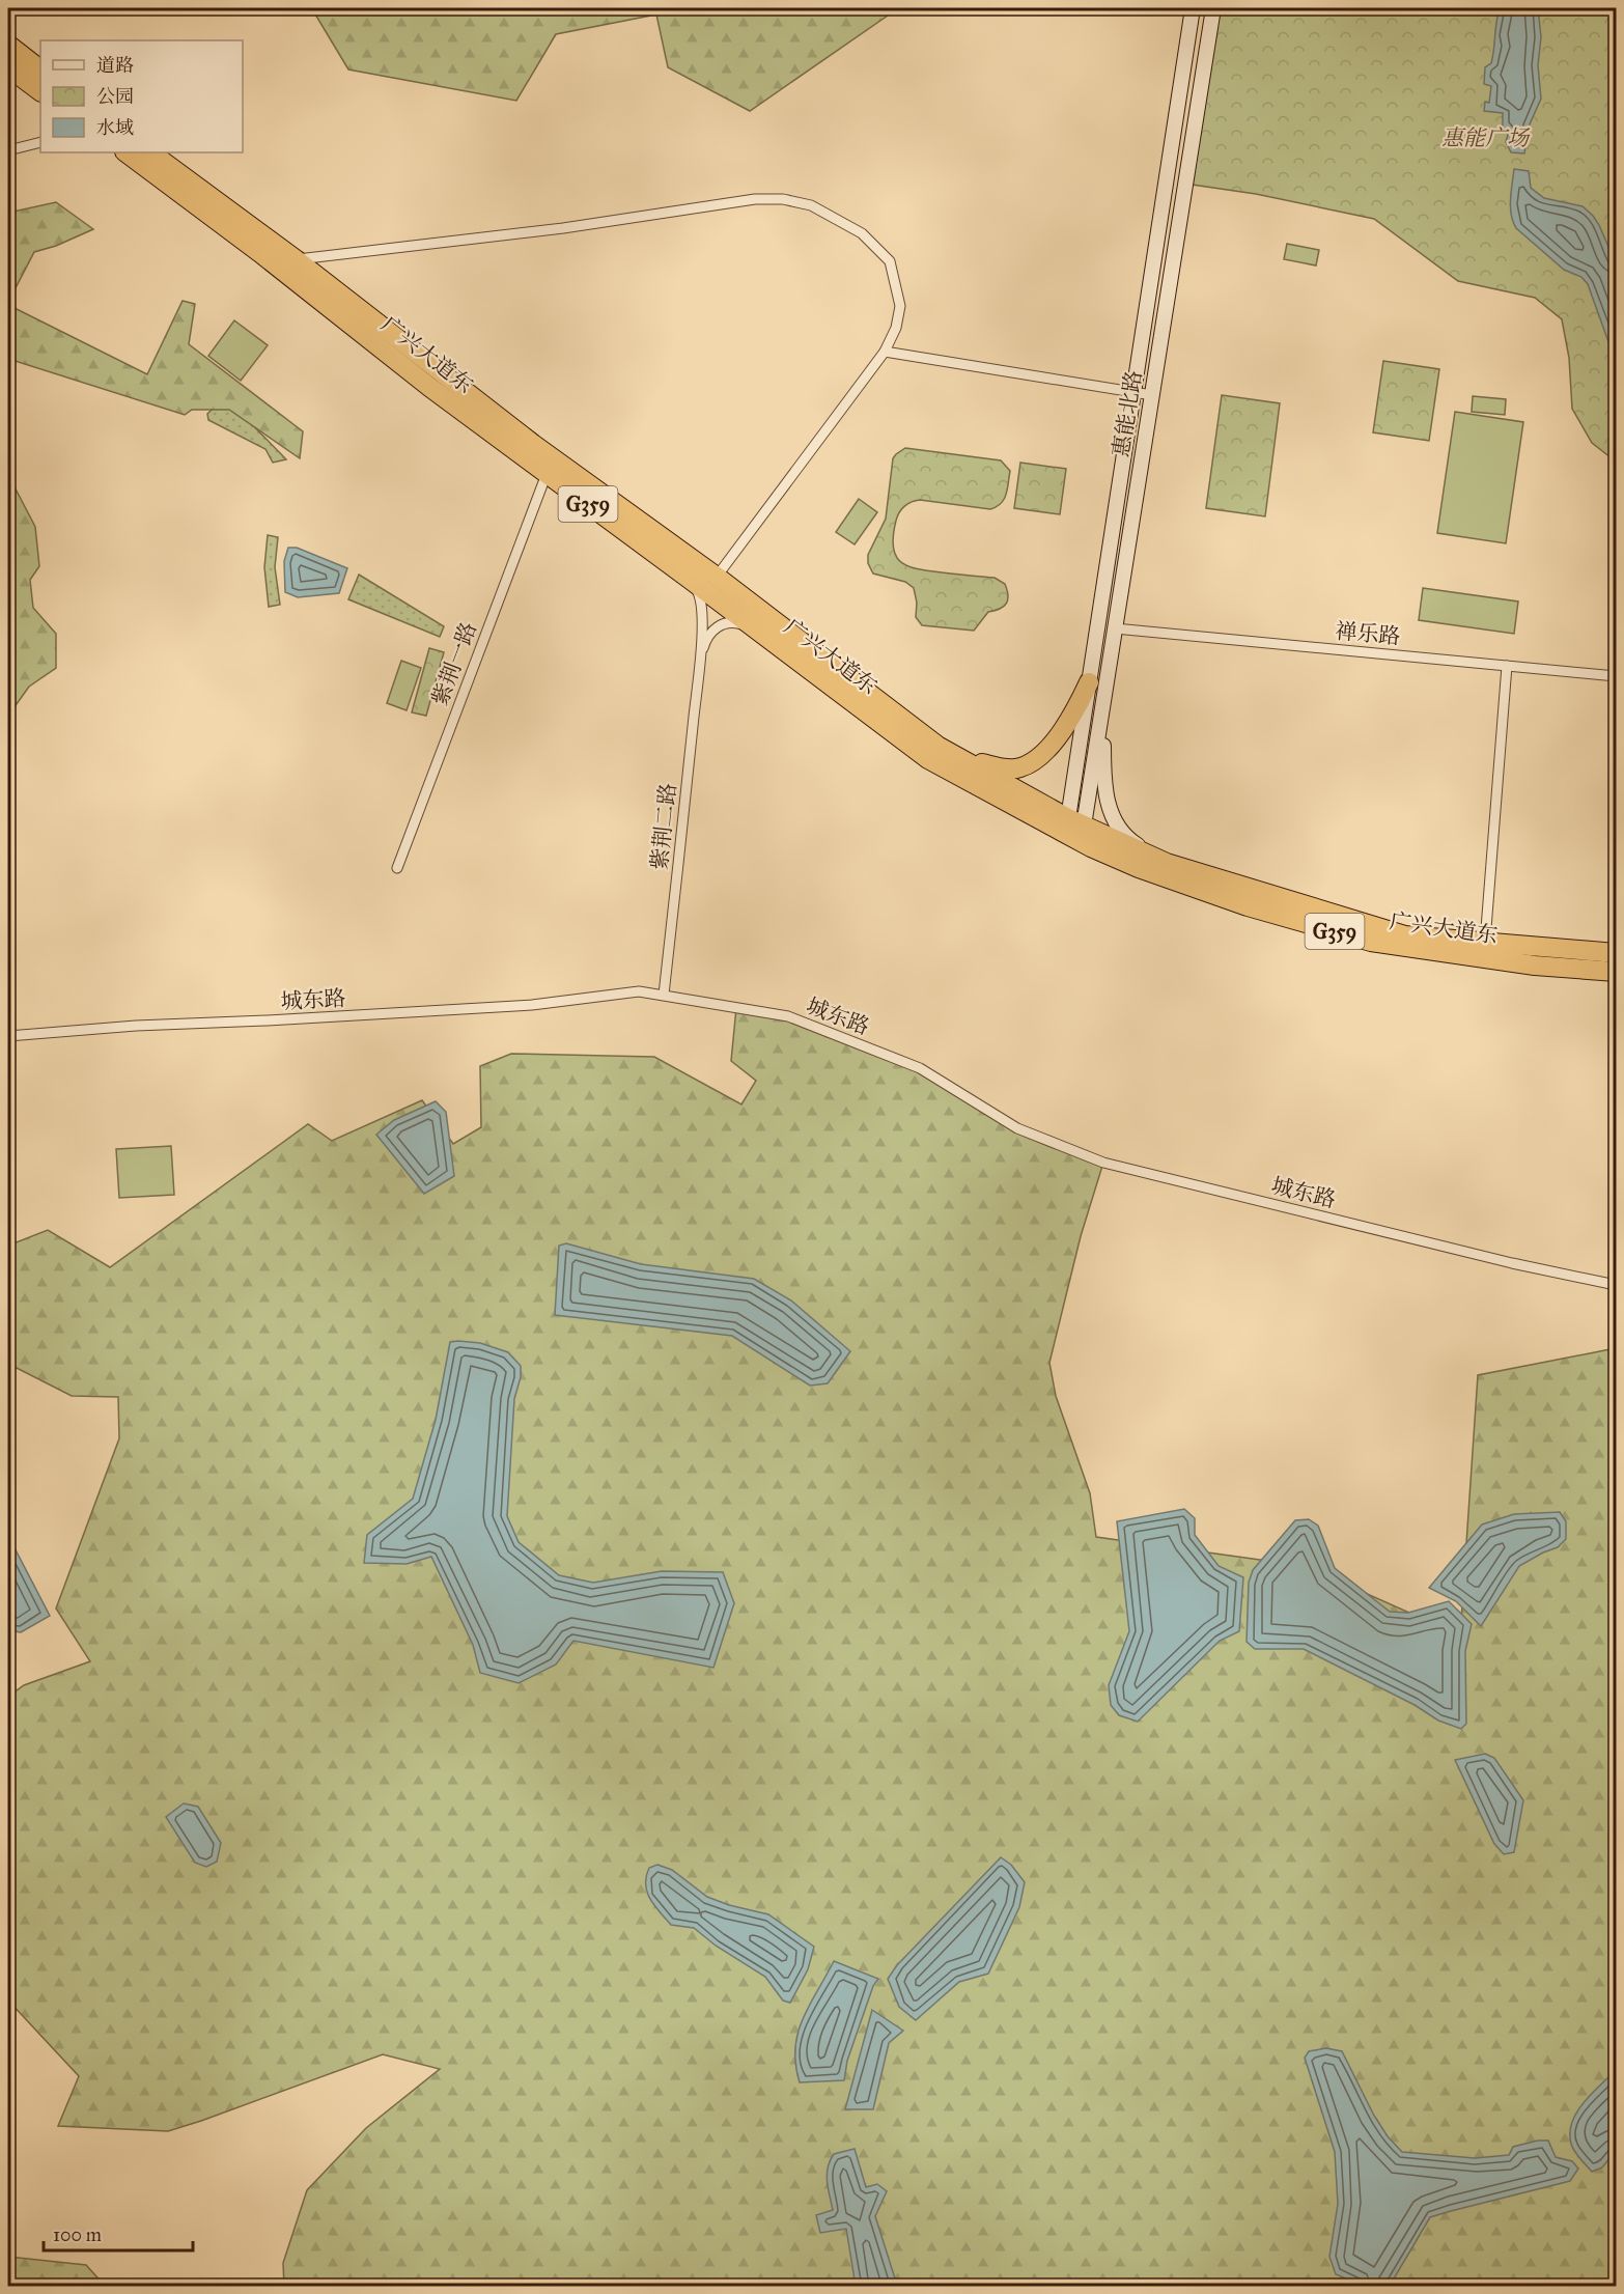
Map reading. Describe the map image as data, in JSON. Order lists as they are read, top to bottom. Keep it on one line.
{"streets":{"highway":["广兴大道东","G359"],"street":["惠能北路","禅乐路","紫荆一路","紫荆二路","城东路"]},"crossings":[["广兴大道东","惠能北路"],["广兴大道东","紫荆一路"],["广兴大道东","紫荆二路"],["惠能北路","禅乐路"],["紫荆二路","城东路"]],"parks":["惠能广场"],"legend":["道路","公园","水域"],"scale_bar":"100 m"}
